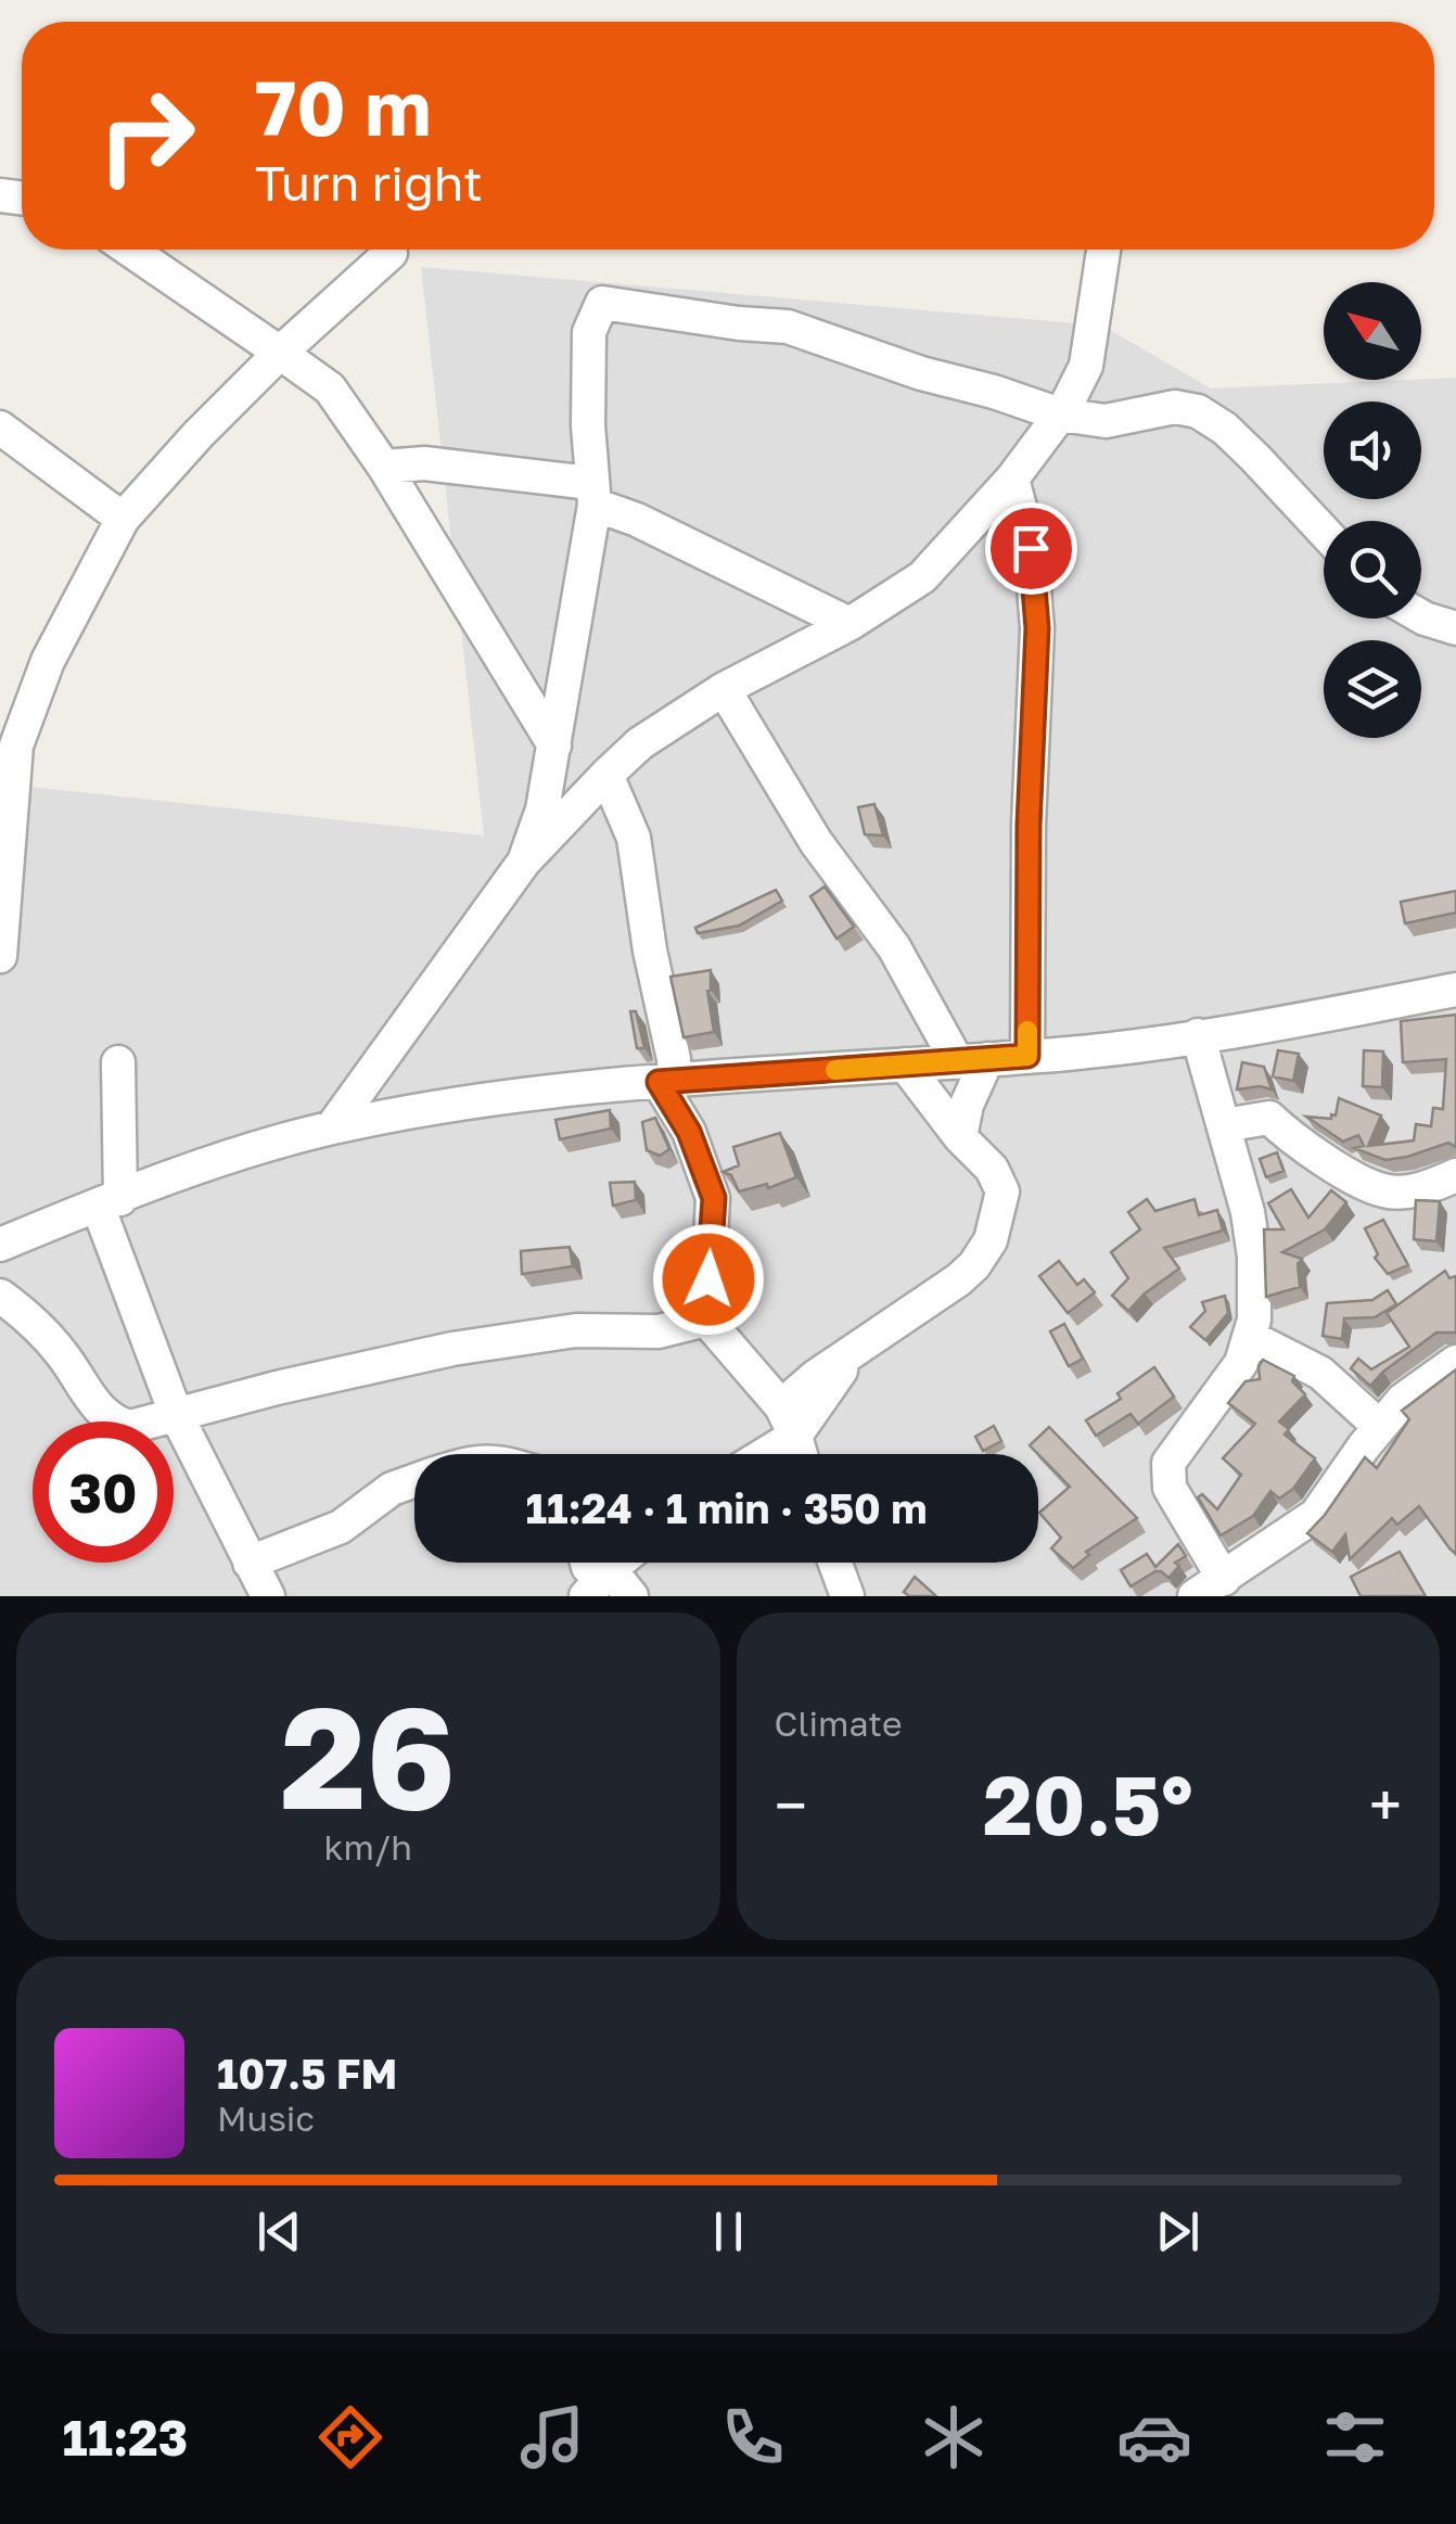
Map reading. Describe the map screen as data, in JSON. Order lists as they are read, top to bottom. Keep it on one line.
{"north":"top left","page":{"turn":["70 m","Turn right"],"limit":"30","trip":"11:24 · 1 min · 350 m","tile":[["26","km/h"],"Climate"],"heat":["−","20.5°","+"],"song":["107.5 FM","Music"],"tabs":"11:23"}}
